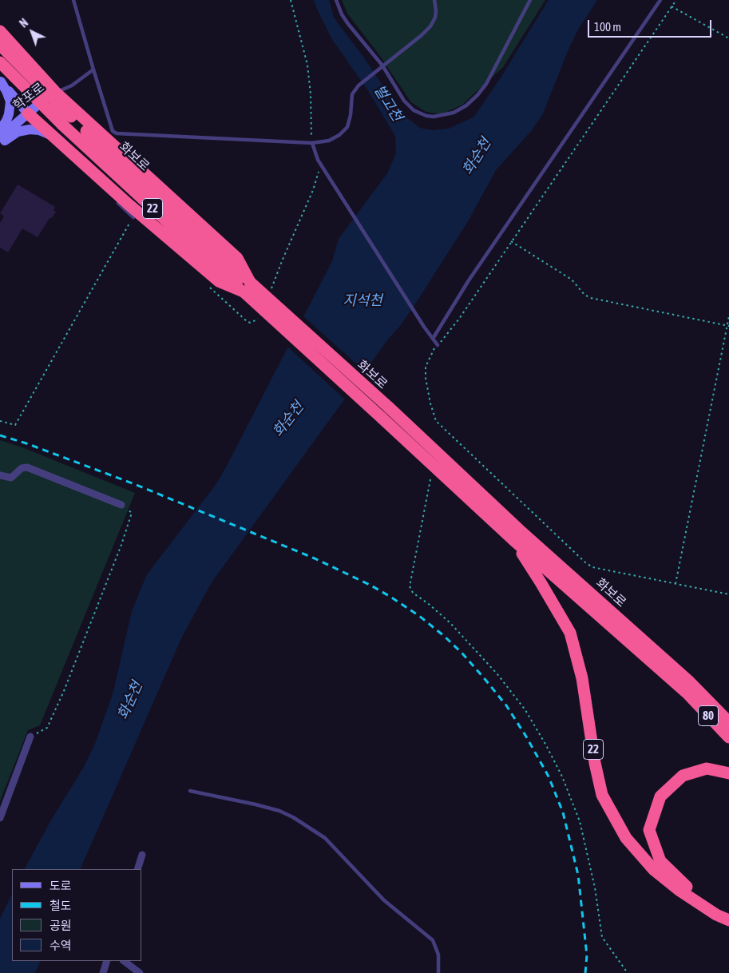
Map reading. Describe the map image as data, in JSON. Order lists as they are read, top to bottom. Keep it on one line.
{"streets":{"highway":["화보로","22","80"],"street":["학포로"]},"crossings":[["학포로","화보로"],["화보로","22"]],"water":["벌고천","화순천","지석천"],"legend":["도로","철도","공원","수역"],"scale_bar":"100 m","north":"top left"}
